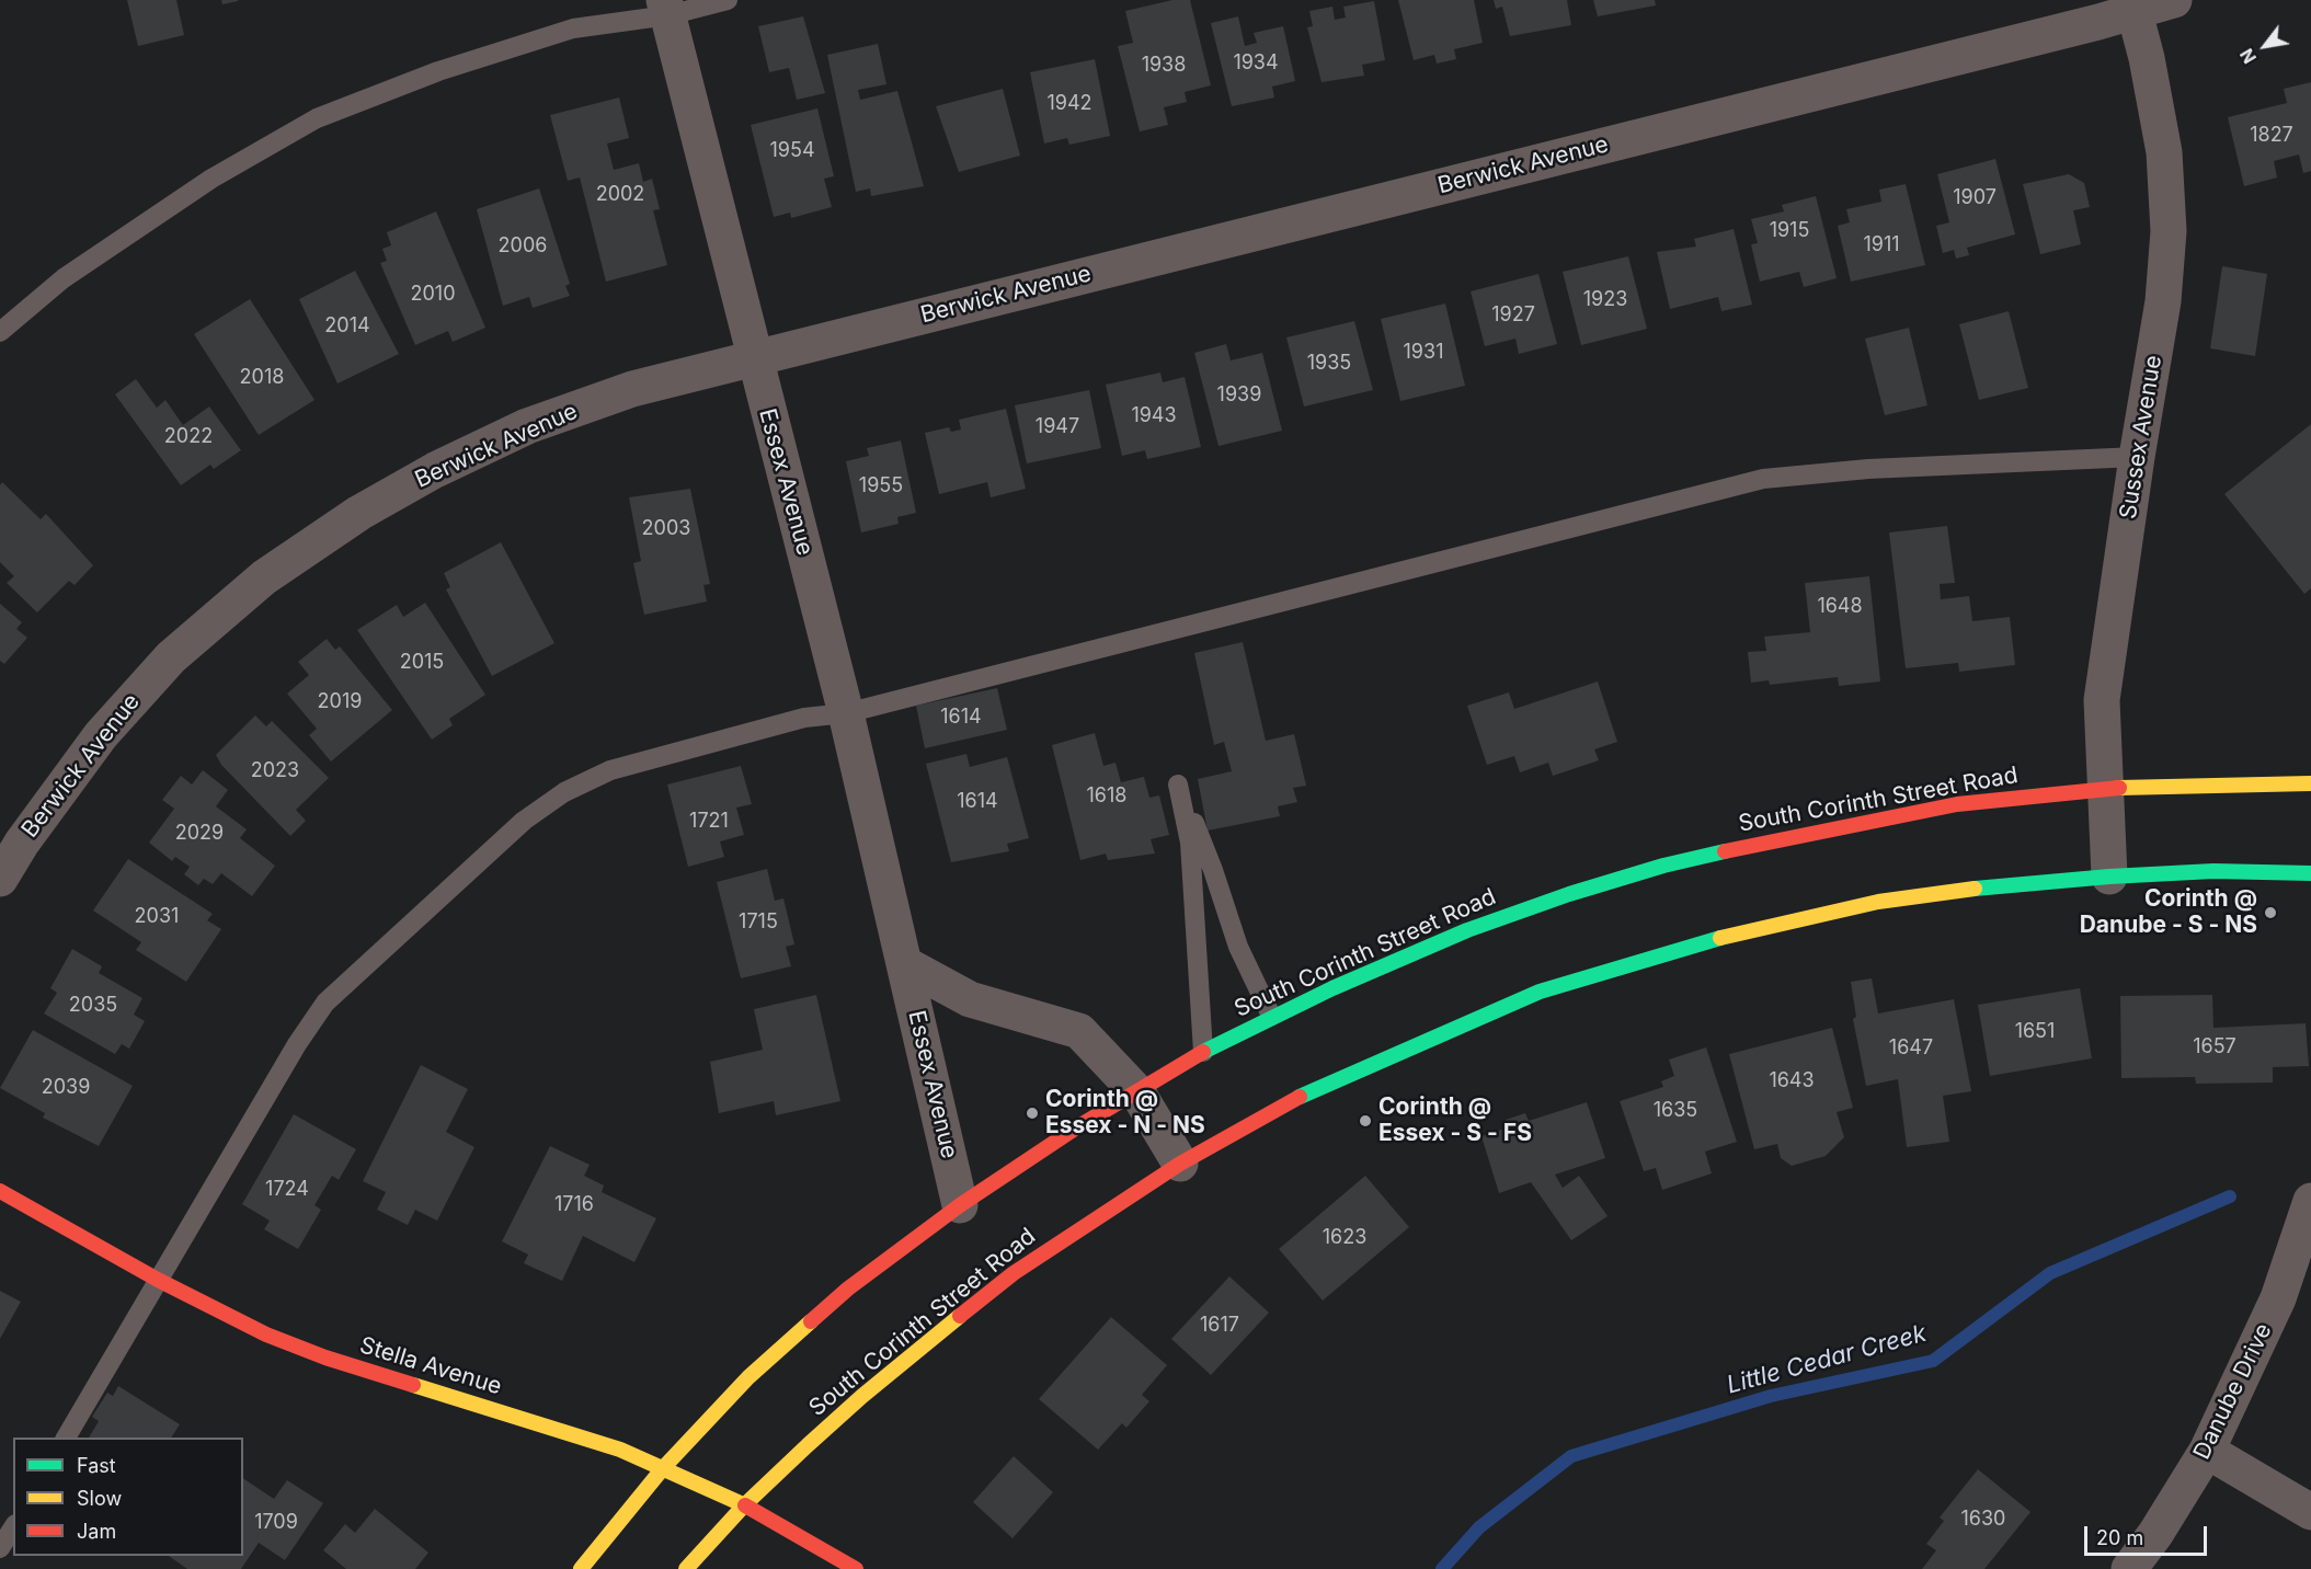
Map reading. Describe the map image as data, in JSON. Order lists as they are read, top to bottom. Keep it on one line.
{"streets":{"main road":["South Corinth Street Road","Stella Avenue"],"street":["Berwick Avenue","Sussex Avenue","Essex Avenue","Danube Drive"]},"crossings":[["Berwick Avenue","Sussex Avenue"],["Berwick Avenue","Essex Avenue"],["Sussex Avenue","South Corinth Street Road"],["Essex Avenue","South Corinth Street Road"],["South Corinth Street Road","Stella Avenue"]],"water":["Little Cedar Creek"],"places":["Corinth @ Danube - S - NS","Corinth @ Essex - N - NS","Corinth @ Essex - S - FS"],"house_numbers":["1934","1938","1942","1827","1954","2002","1907","1915","1911","2006","2010","1923","1927","2014","1931","1935","2018","1939","1943","1947","2022","1955","2003","1648","2015","2019","1614","2023","1618","1614","1721","2029","2031","1715","2035","1651","1657","1647","1643","2039","1635","1724","1716","1623","1617","1630","1709"],"legend":["Fast","Slow","Jam"],"scale_bar":"20 m","north":"bottom left"}
